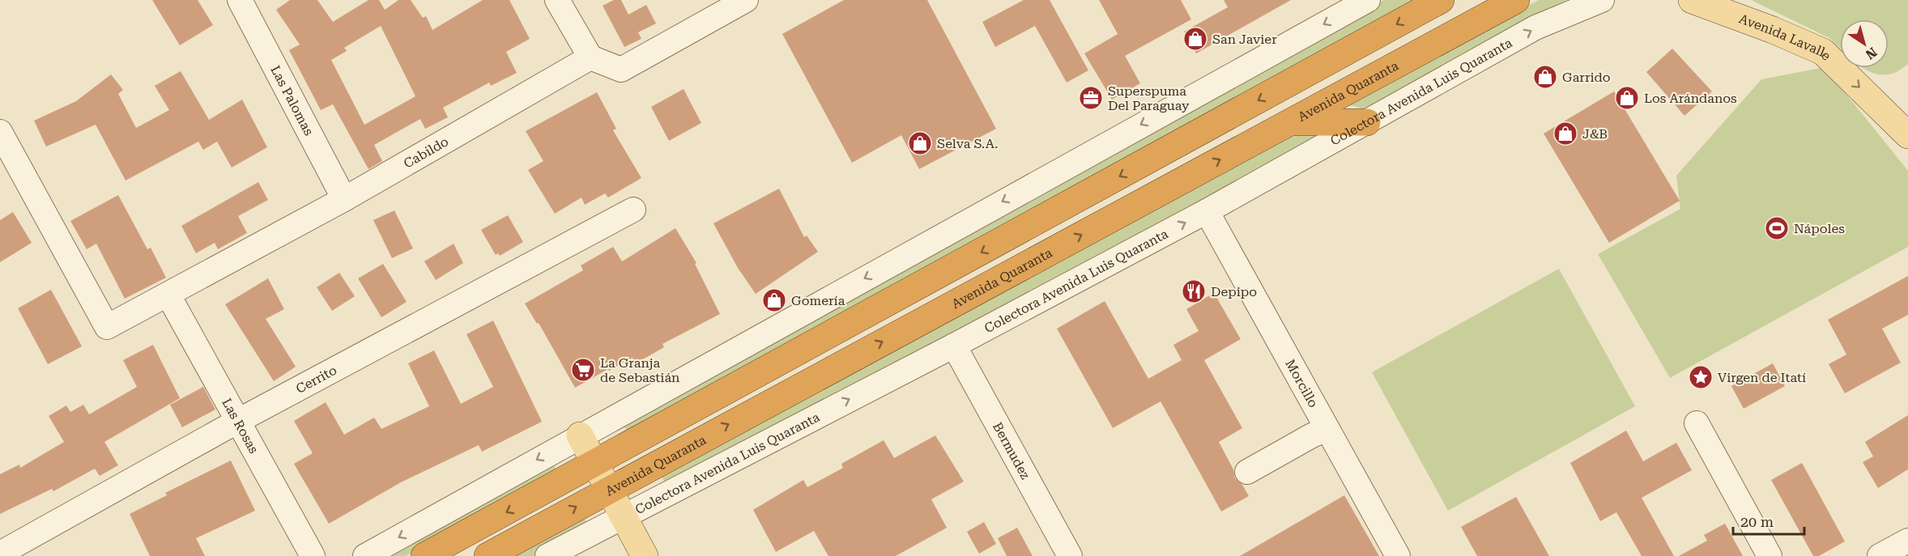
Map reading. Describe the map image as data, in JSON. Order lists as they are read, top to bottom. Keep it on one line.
{"streets":{"highway":["Avenida Quaranta"],"main road":["Avenida Lavalle"],"street":["Colectora Avenida Luis Quaranta","Las Palomas","Cabildo","Cerrito","Morcillo","Las Rosas","Bermudez"]},"crossings":[["Colectora Avenida Luis Quaranta","Morcillo"],["Colectora Avenida Luis Quaranta","Bermudez"],["Las Palomas","Cabildo"],["Cabildo","Las Rosas"],["Cerrito","Las Rosas"]],"one_way":["Avenida Lavalle"],"places":{"shop":["San Javier","Garrido","Los Arándanos","J&B","Selva S.A.","Gomería"],"office":["Superspuma Del Paraguay"],"sports":["Nápoles"],"restaurant":["Depipo"],"supermarket":["La Granja de Sebastián"],"place":["Virgen de Itatí"]},"scale_bar":"20 m","north":"bottom right"}
